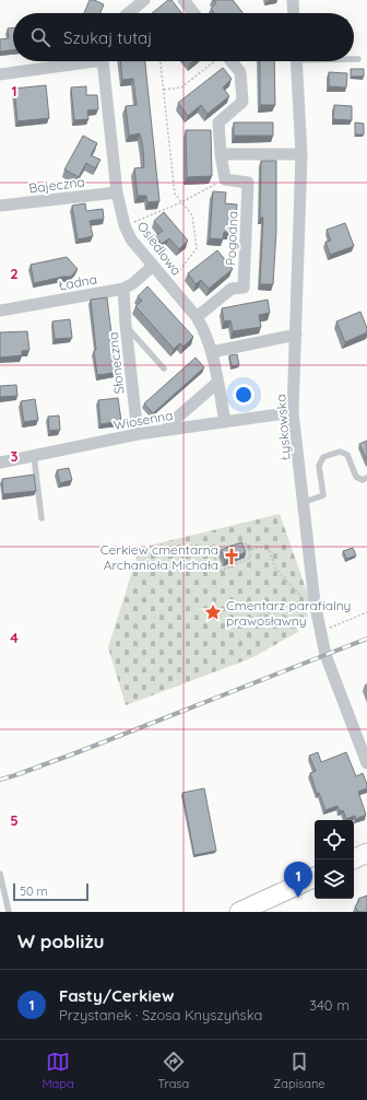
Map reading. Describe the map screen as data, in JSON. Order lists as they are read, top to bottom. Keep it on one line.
{"streets":{"street":["Bajeczna","Pogodna","Osiedlowa","Ładna","Słoneczna","Wiosenna","Łyskowska"]},"crossings":[["Bajeczna","Osiedlowa"],["Pogodna","Osiedlowa"],["Osiedlowa","Ładna"],["Osiedlowa","Wiosenna"],["Ładna","Słoneczna"],["Słoneczna","Wiosenna"],["Wiosenna","Łyskowska"]],"places":{"church":["Cerkiew cmentarna Archanioła Michała"],"place":["Cmentarz parafialny prawosławny"]},"scale_bar":"50 m","page":{"search":"Szukaj tutaj","pins":"1","scale":"50 m","heading":"W pobliżu","list":[{"mark":"1","name":"Fasty/Cerkiew","note":"Przystanek · Szosa Knyszyńska","value":"340 m"}],"nav":["Mapa","Trasa","Zapisane"]},"grid":{"rows":["1","2","3","4","5"]}}
